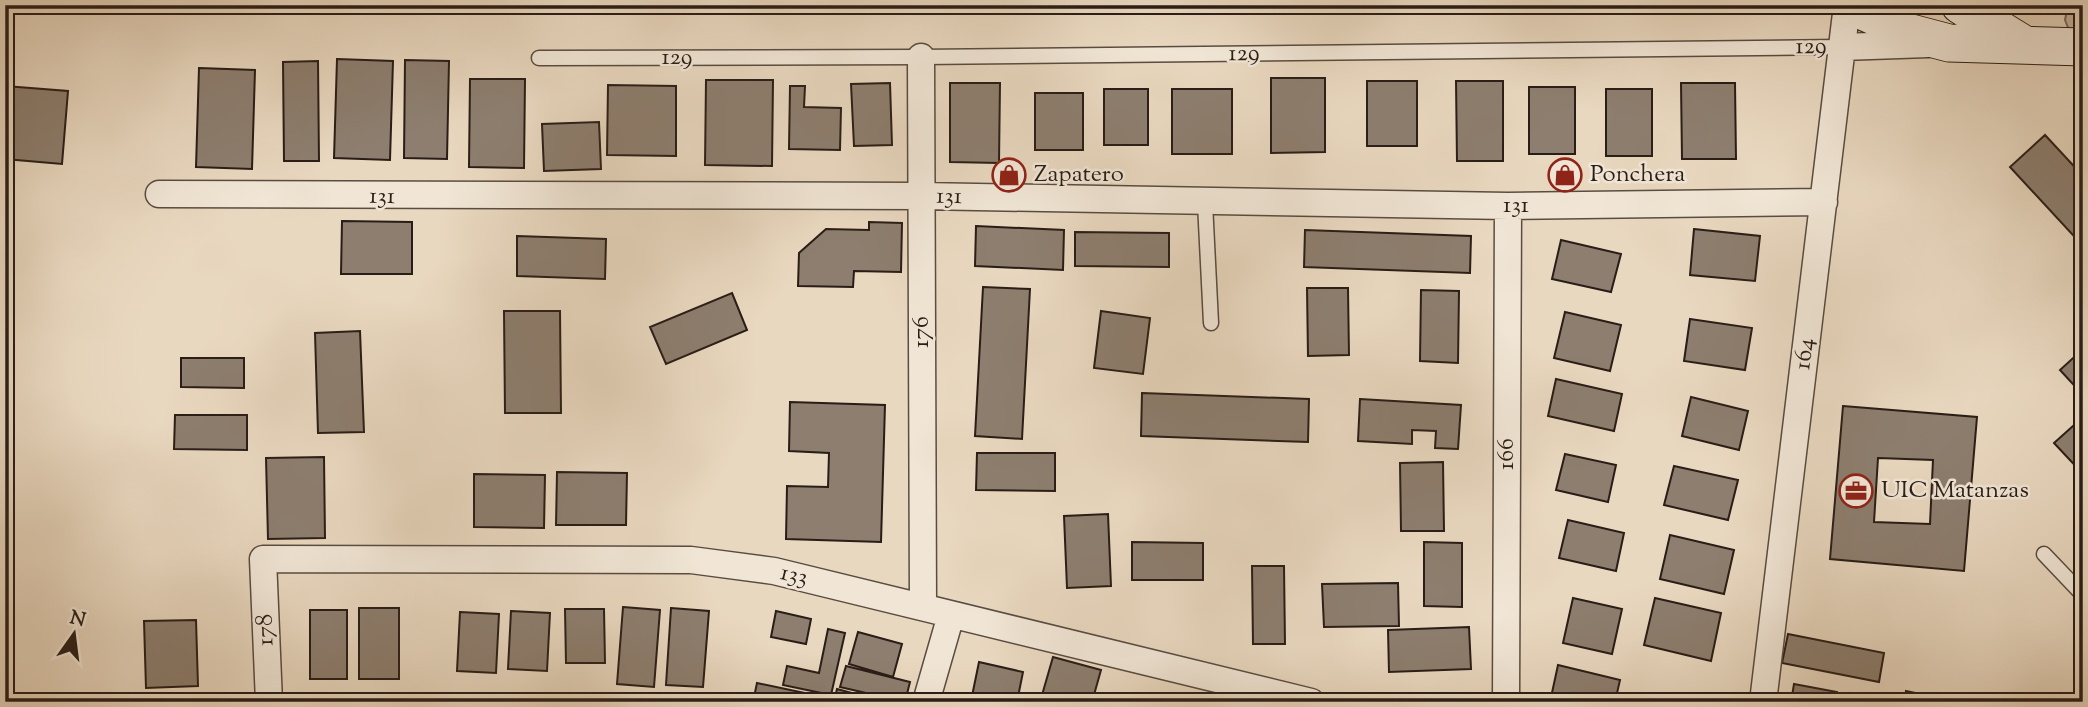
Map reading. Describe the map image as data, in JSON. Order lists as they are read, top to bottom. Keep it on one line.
{"streets":{"street":["129","131","176","164","166","133","178"]},"crossings":[["129","176"],["129","164"],["131","176"],["131","164"],["131","166"],["176","133"],["133","178"]],"places":{"shop":["Zapatero","Ponchera"],"office":["UIC Matanzas"]},"north":"top"}
